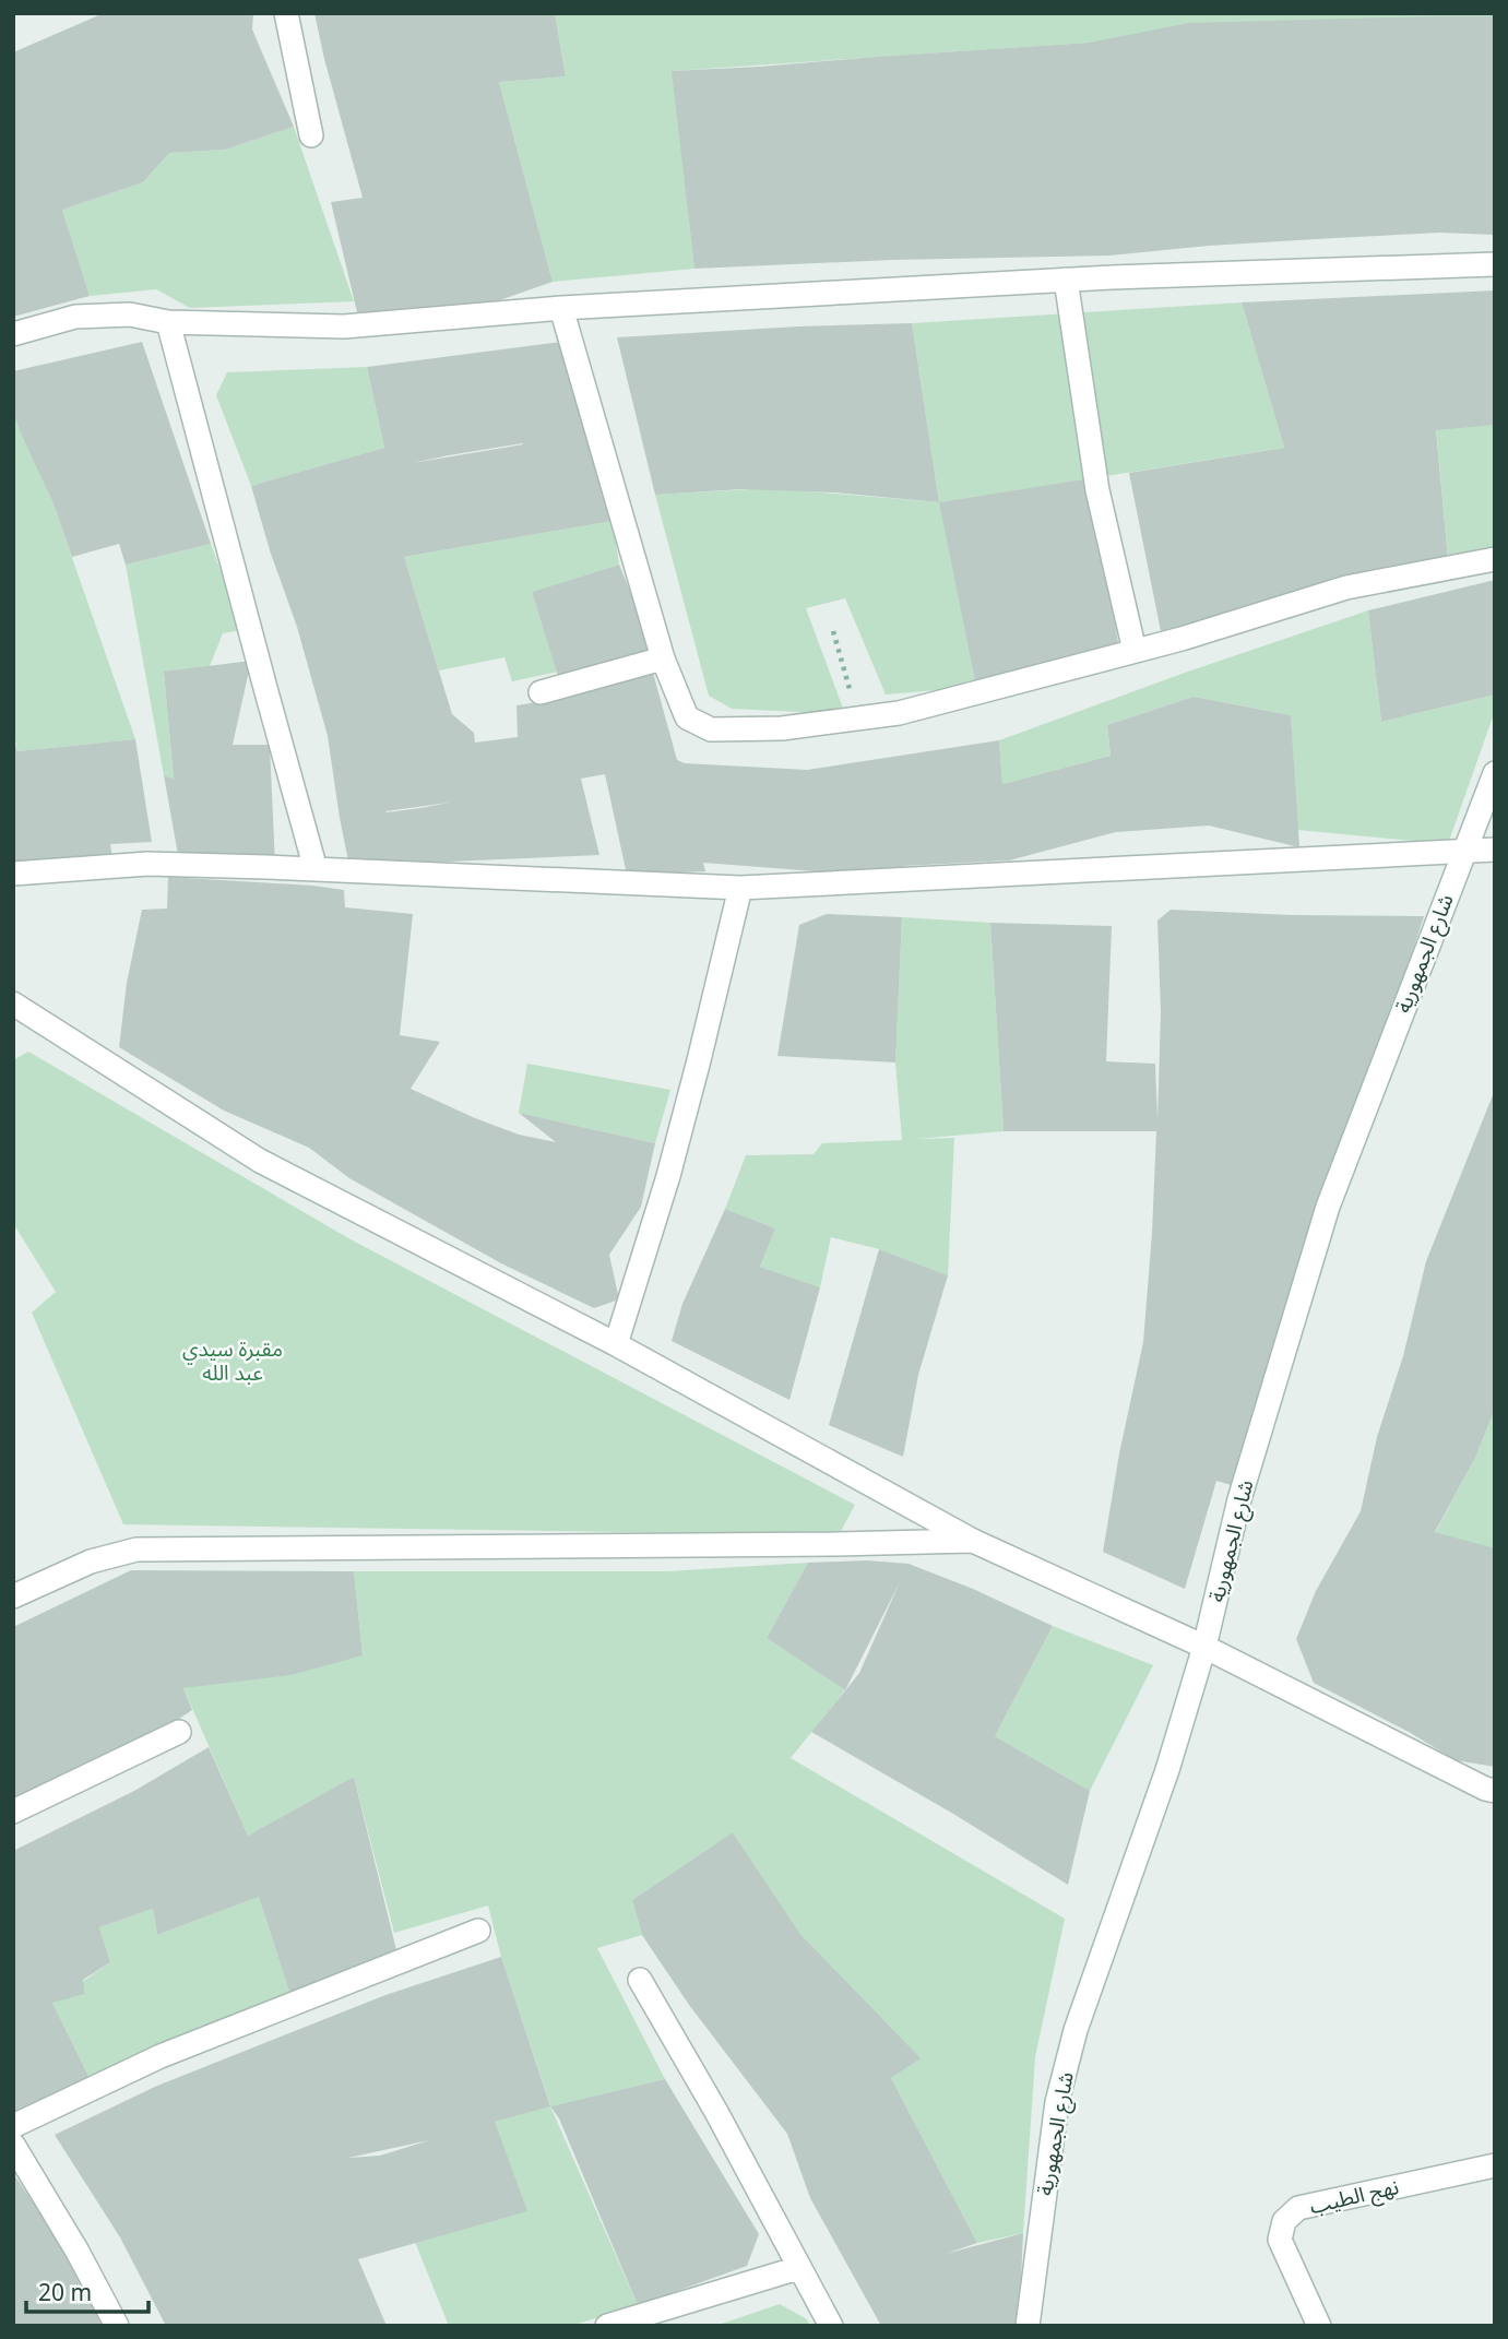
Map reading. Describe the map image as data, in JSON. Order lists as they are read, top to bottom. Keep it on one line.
{"streets":{"street":["شارع الجمهورية","نهج الطيب"]},"parks":["مقبرة سيدي عبد الله"],"scale_bar":"20 m"}
